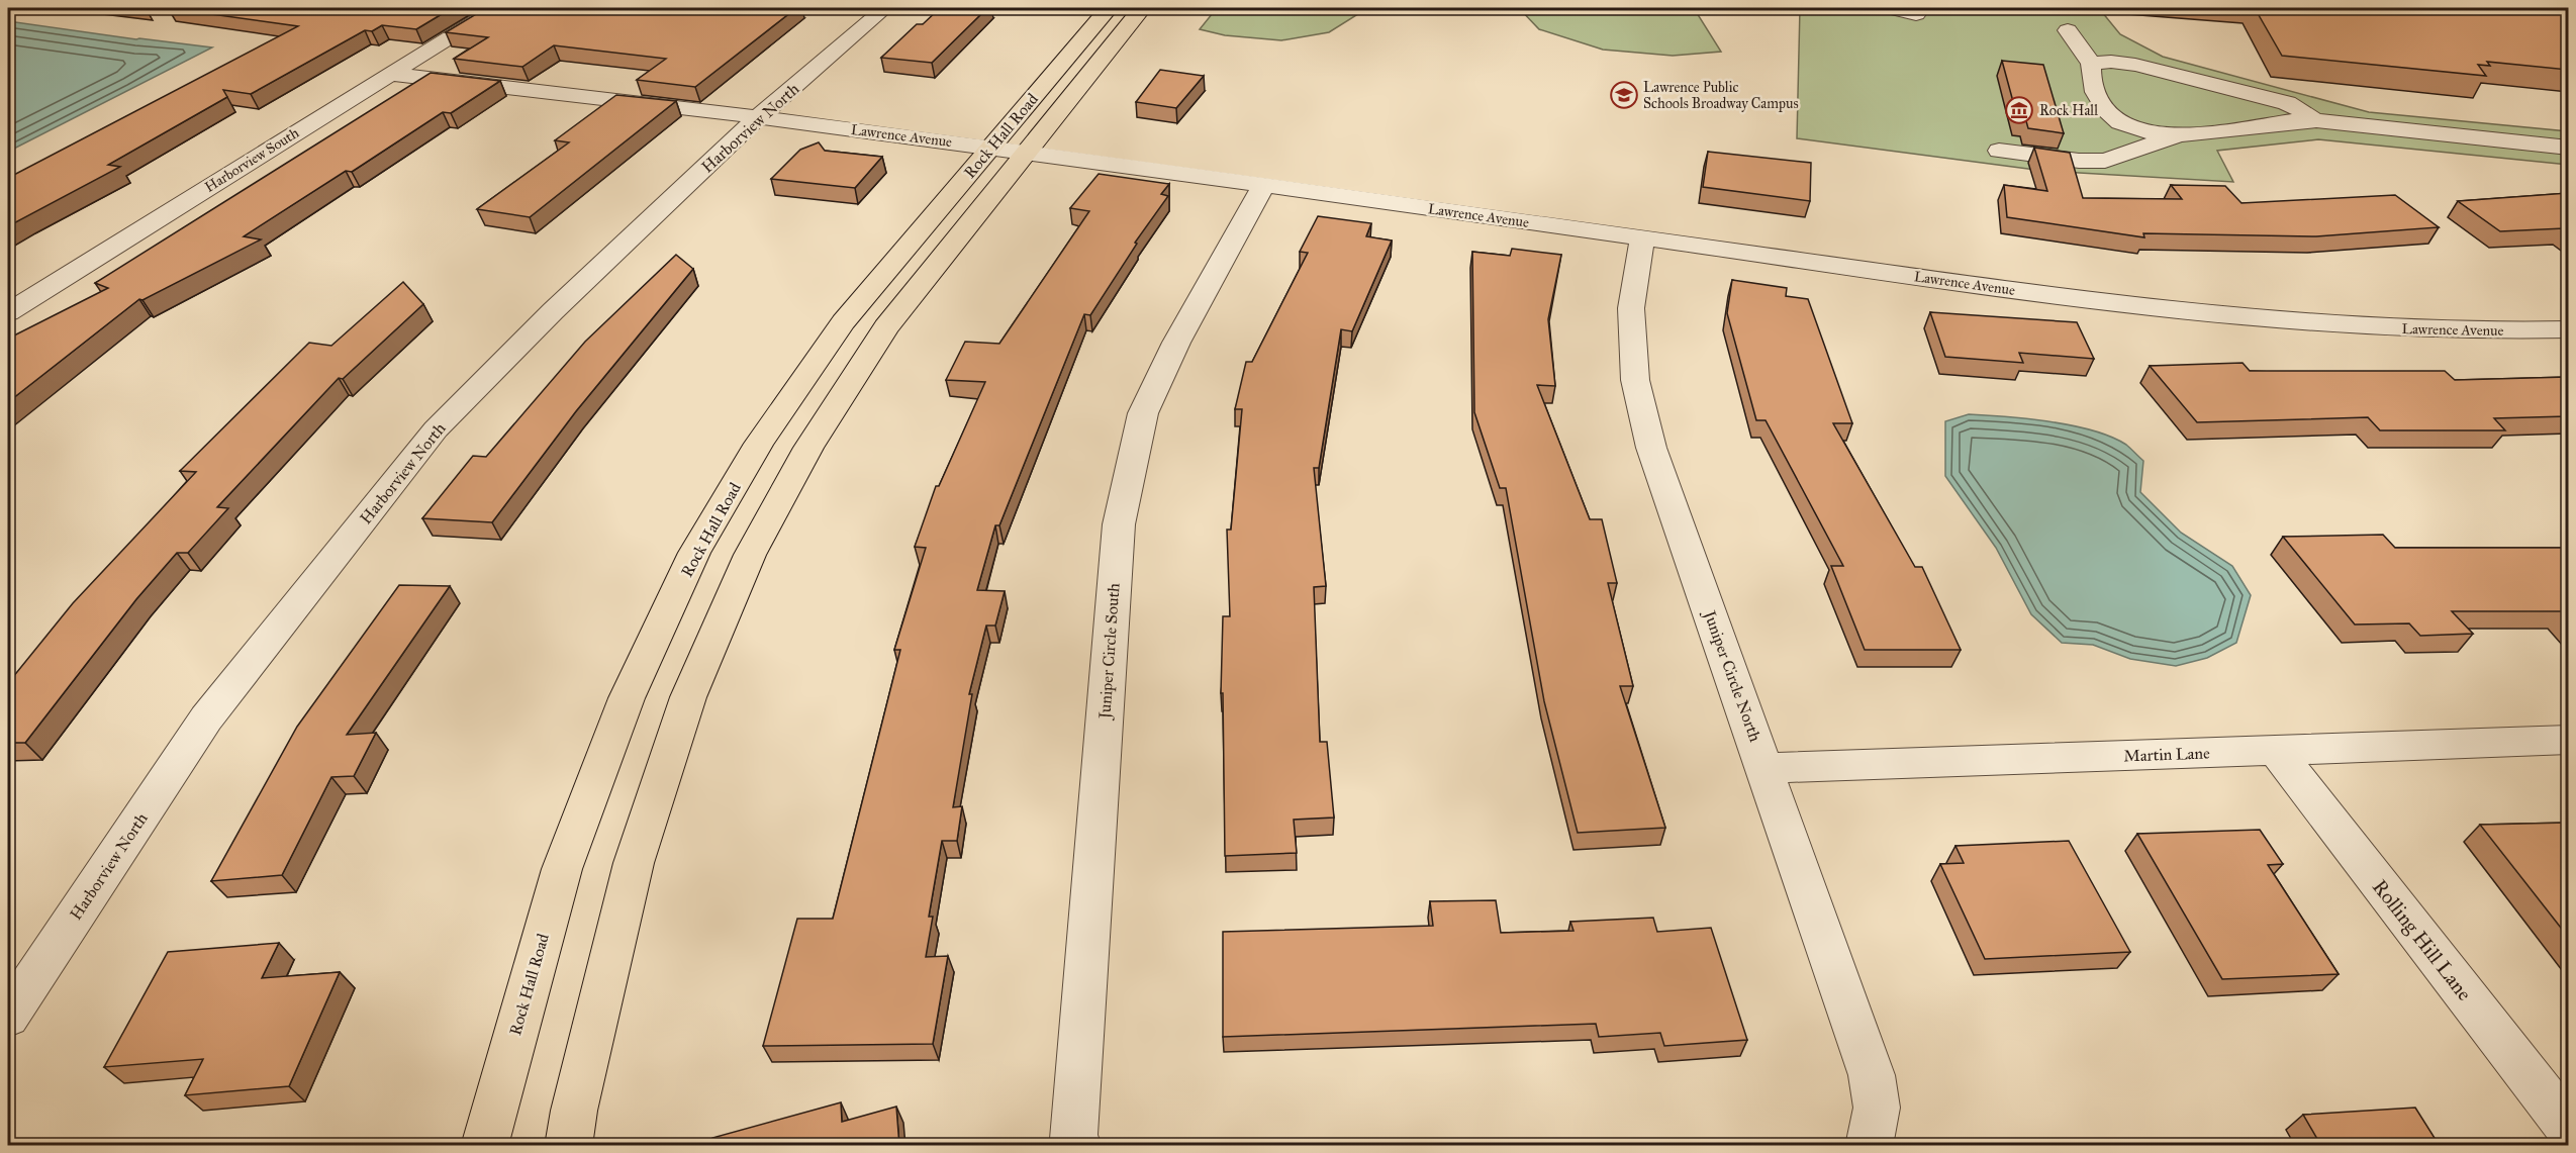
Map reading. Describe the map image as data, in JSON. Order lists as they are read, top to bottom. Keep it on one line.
{"streets":{"main road":["Rock Hall Road"],"street":["Harborview North","Lawrence Avenue","Harborview South","Juniper Circle South","Juniper Circle North","Martin Lane","Rolling Hill Lane"]},"crossings":[["Harborview North","Lawrence Avenue"],["Lawrence Avenue","Rock Hall Road"],["Lawrence Avenue","Harborview South"],["Lawrence Avenue","Juniper Circle South"],["Lawrence Avenue","Juniper Circle North"],["Juniper Circle North","Martin Lane"],["Martin Lane","Rolling Hill Lane"]],"places":{"school or university":["Lawrence Public Schools Broadway Campus"],"museum":["Rock Hall"]}}
